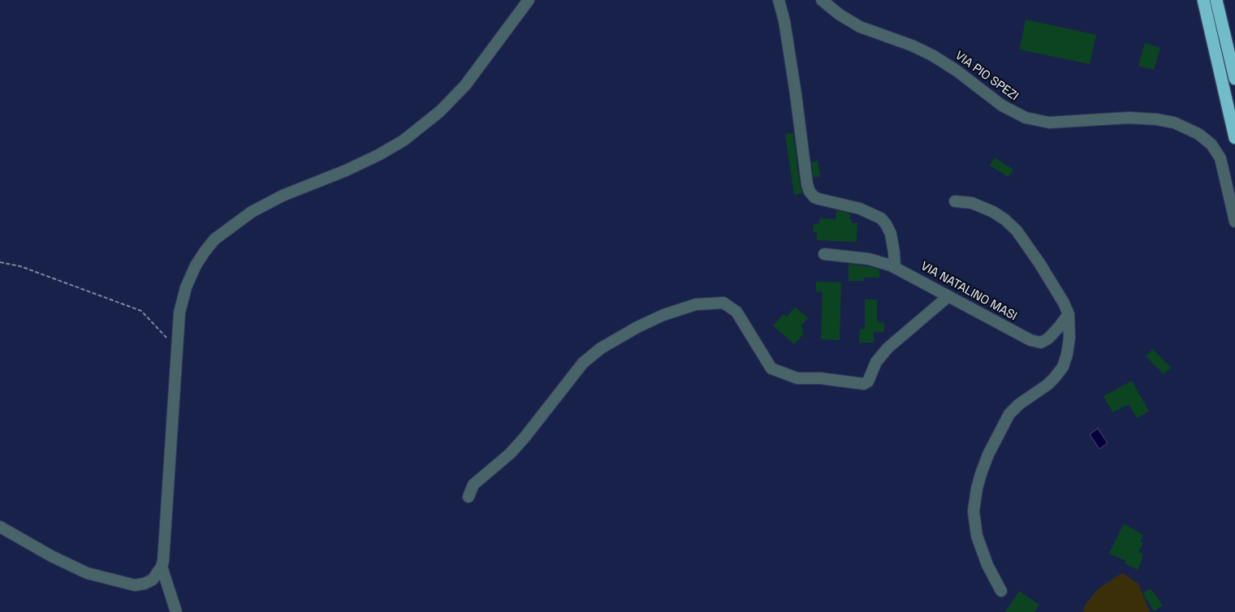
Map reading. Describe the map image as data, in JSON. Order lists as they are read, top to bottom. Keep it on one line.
{"streets":{"street":["VIA PIO SPEZI","VIA NATALINO MASI"]}}
